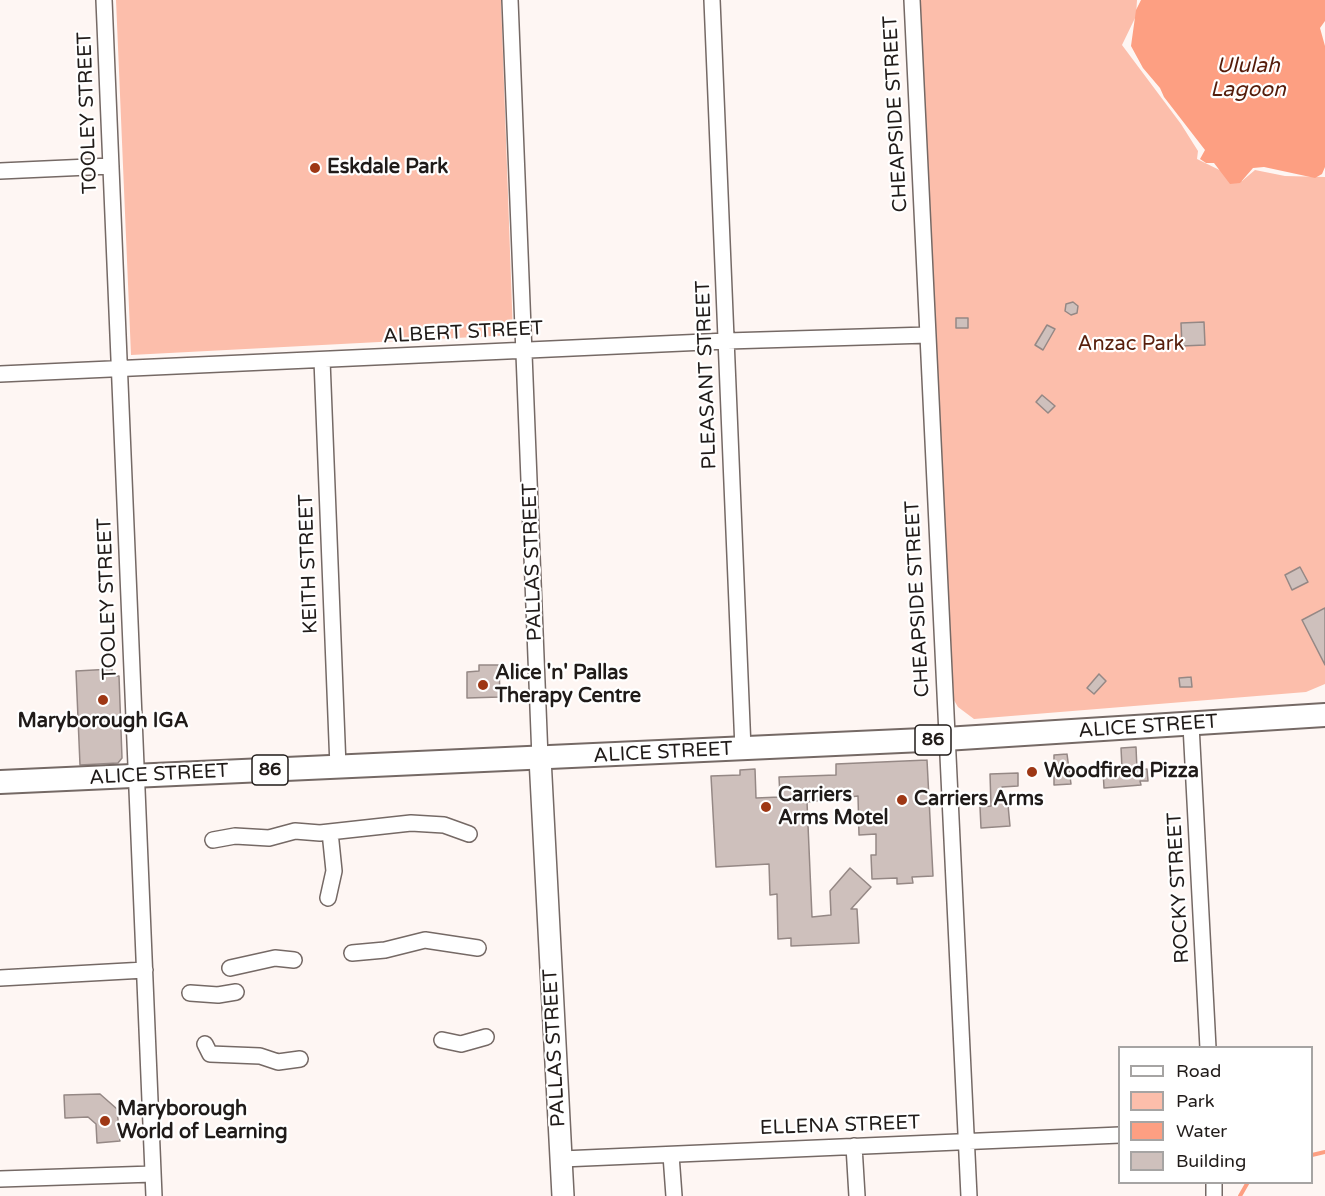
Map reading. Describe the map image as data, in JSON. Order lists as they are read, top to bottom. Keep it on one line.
{"streets":{"main road":["ALICE STREET","86"],"street":["TOOLEY STREET","CHEAPSIDE STREET","ALBERT STREET","PLEASANT STREET","PALLAS STREET","KEITH STREET","ROCKY STREET","ELLENA STREET"]},"crossings":[["TOOLEY STREET","ALBERT STREET"],["TOOLEY STREET","ALICE STREET"],["CHEAPSIDE STREET","ALBERT STREET"],["CHEAPSIDE STREET","ALICE STREET"],["CHEAPSIDE STREET","ELLENA STREET"],["ALBERT STREET","PLEASANT STREET"],["ALBERT STREET","PALLAS STREET"],["ALBERT STREET","KEITH STREET"],["PLEASANT STREET","ALICE STREET"],["PALLAS STREET","ALICE STREET"],["PALLAS STREET","ELLENA STREET"],["KEITH STREET","ALICE STREET"],["ALICE STREET","ROCKY STREET"]],"water":["Ululah Lagoon"],"parks":["Anzac Park"],"places":["Eskdale Park","Alice 'n' Pallas Therapy Centre","Maryborough IGA","Woodfired Pizza","Carriers Arms","Carriers Arms Motel","Maryborough World of Learning"],"legend":["Road","Park","Water","Building"]}
